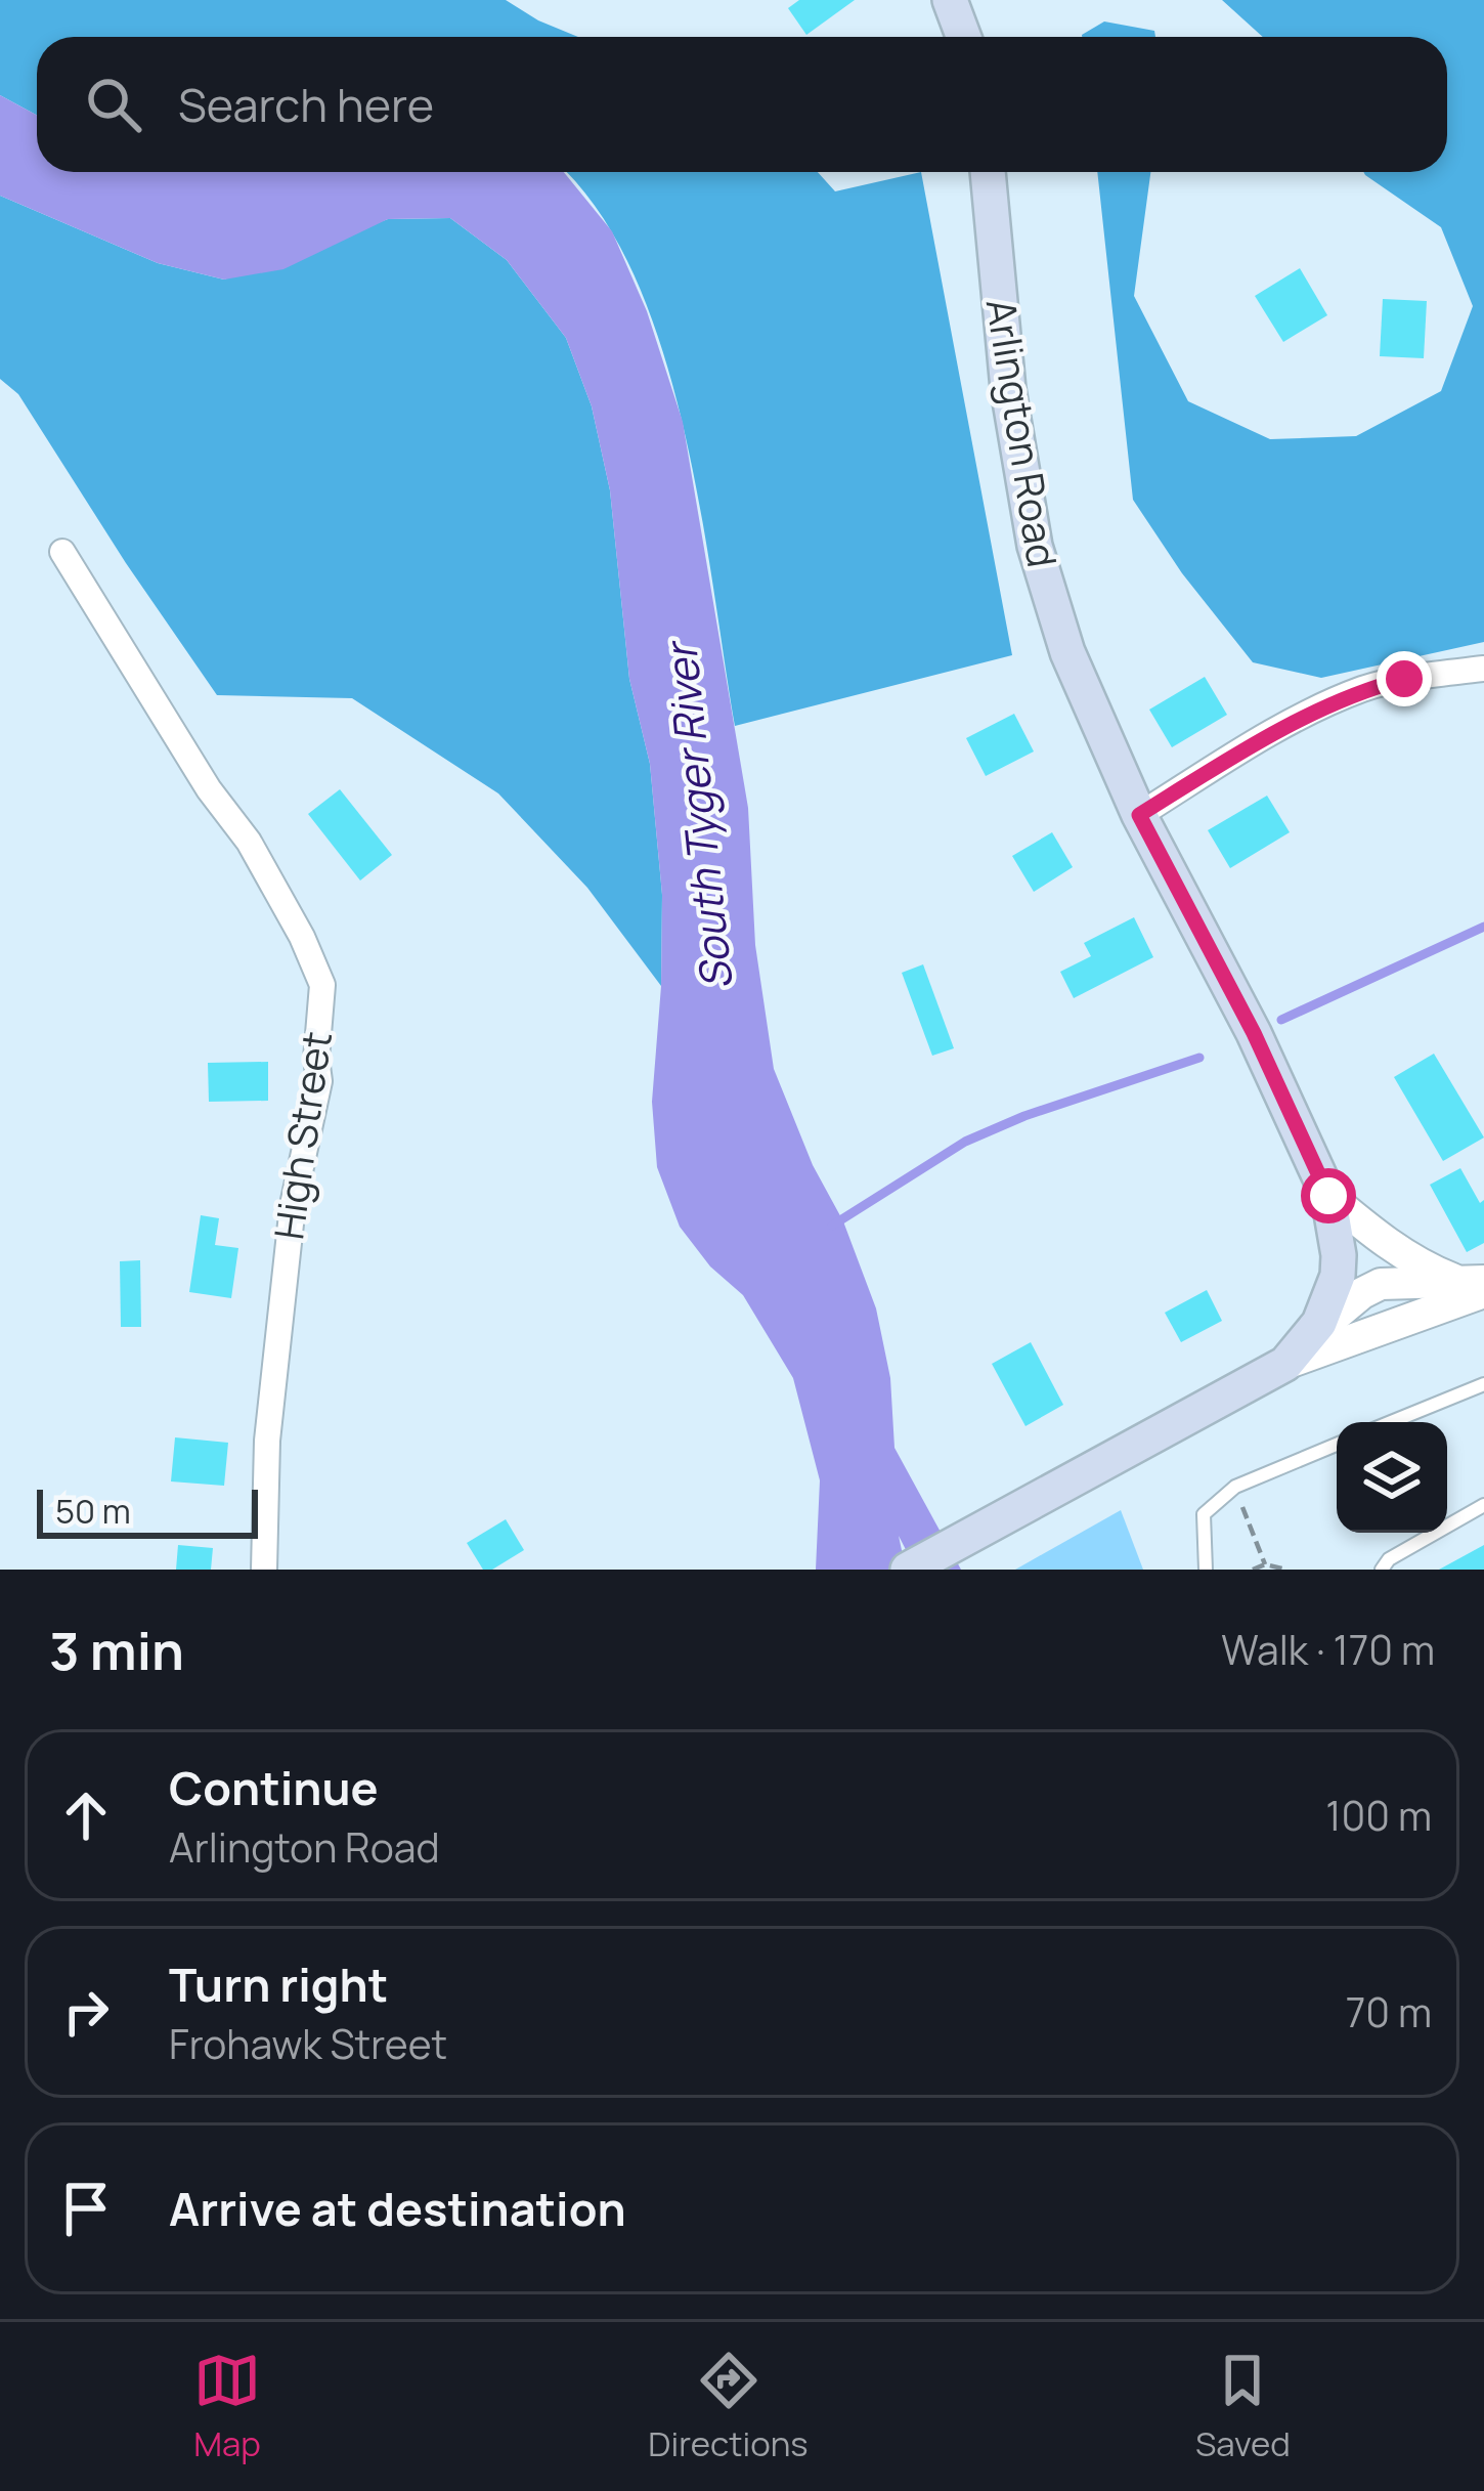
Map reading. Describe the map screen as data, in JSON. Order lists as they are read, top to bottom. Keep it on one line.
{"streets":{"main road":["Arlington Road"],"street":["High Street"]},"water":["South Tyger River"],"scale_bar":"50 m","page":{"search":"Search here","scale":"50 m","heading":["3 min","Walk · 170 m"],"list":[["Continue","Arlington Road","100 m"],["Turn right","Frohawk Street","70 m"],"Arrive at destination"],"nav":["Map","Directions","Saved"]}}
